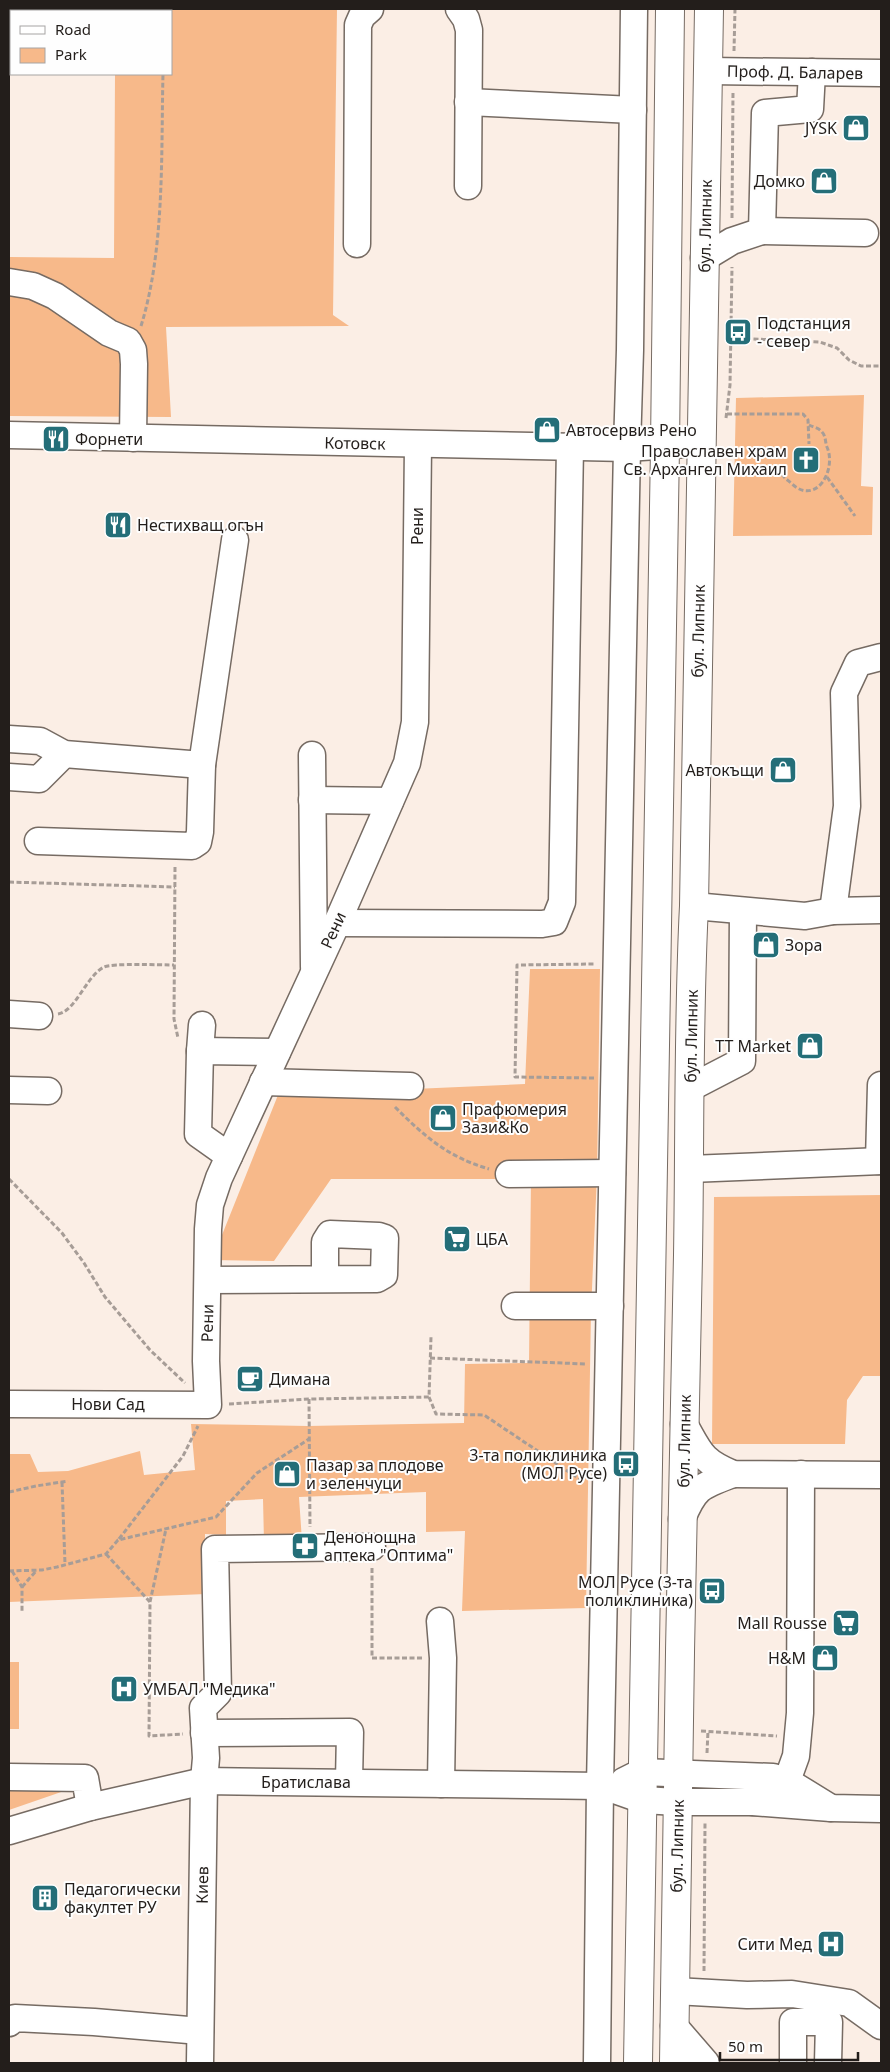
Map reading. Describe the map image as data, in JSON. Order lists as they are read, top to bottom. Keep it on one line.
{"streets":{"main road":["бул. Липник"],"street":["Проф. Д. Баларев","Котовск","Рени","Нови Сад","Братислава","Киев"]},"crossings":[["Проф. Д. Баларев","бул. Липник"],["бул. Липник","Котовск"],["Котовск","Рени"],["Рени","Нови Сад"],["Братислава","Киев"]],"places":{"shop":["JYSK","Домко","Автосервиз Рено","Автокъщи","Зора","TT Market","Прафюмерия Зази&Ко","Пазар за плодове и зеленчуци","H&M"],"bus stop":["Подстанция - север","3-та поликлиника (МОЛ Русе)","МОЛ Русе (3-та поликлиника)"],"restaurant":["Форнети","Нестихващ огън"],"church":["Православен храм Св. Архангел Михаил"],"supermarket":["ЦБА","Mall Rousse"],"cafe":["Димана"],"pharmacy":["Денонощна аптека \"Оптима\""],"hospital":["УМБАЛ \"Медика\"","Сити Мед"],"building":["Педагогически факултет РУ"]},"legend":["Road","Park"],"scale_bar":"50 m"}
